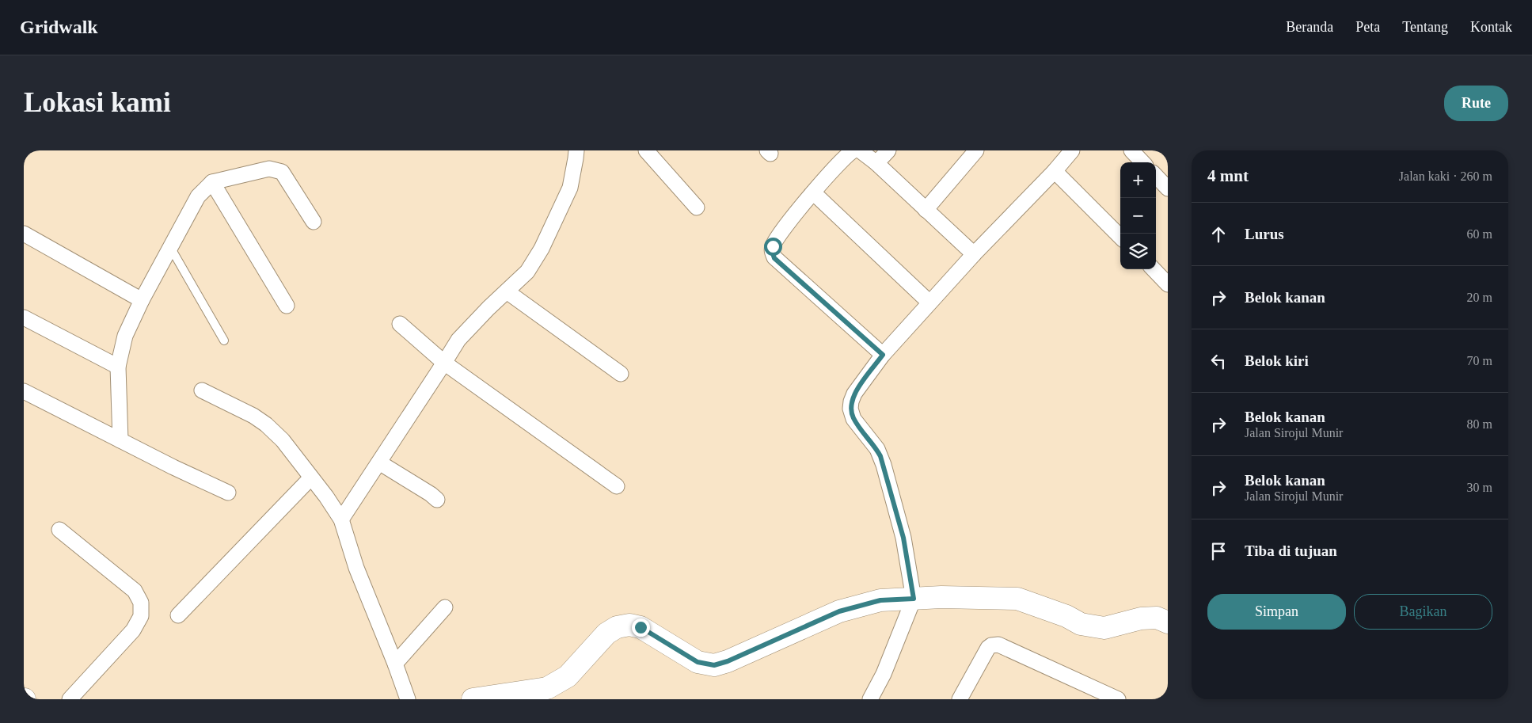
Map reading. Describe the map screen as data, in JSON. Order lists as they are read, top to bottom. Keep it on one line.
{"page":{"header":"Gridwalk","nav":["Beranda","Peta","Tentang","Kontak"],"buttons":["Rute",["Simpan","Bagikan"]],"title":"Lokasi kami","heading":["4 mnt","Jalan kaki · 260 m"],"map_buttons":["+","−"],"list":[["Lurus","60 m"],["Belok kanan","20 m"],["Belok kiri","70 m"],["Belok kanan","Jalan Sirojul Munir","80 m"],["Belok kanan","Jalan Sirojul Munir","30 m"],"Tiba di tujuan"]}}
